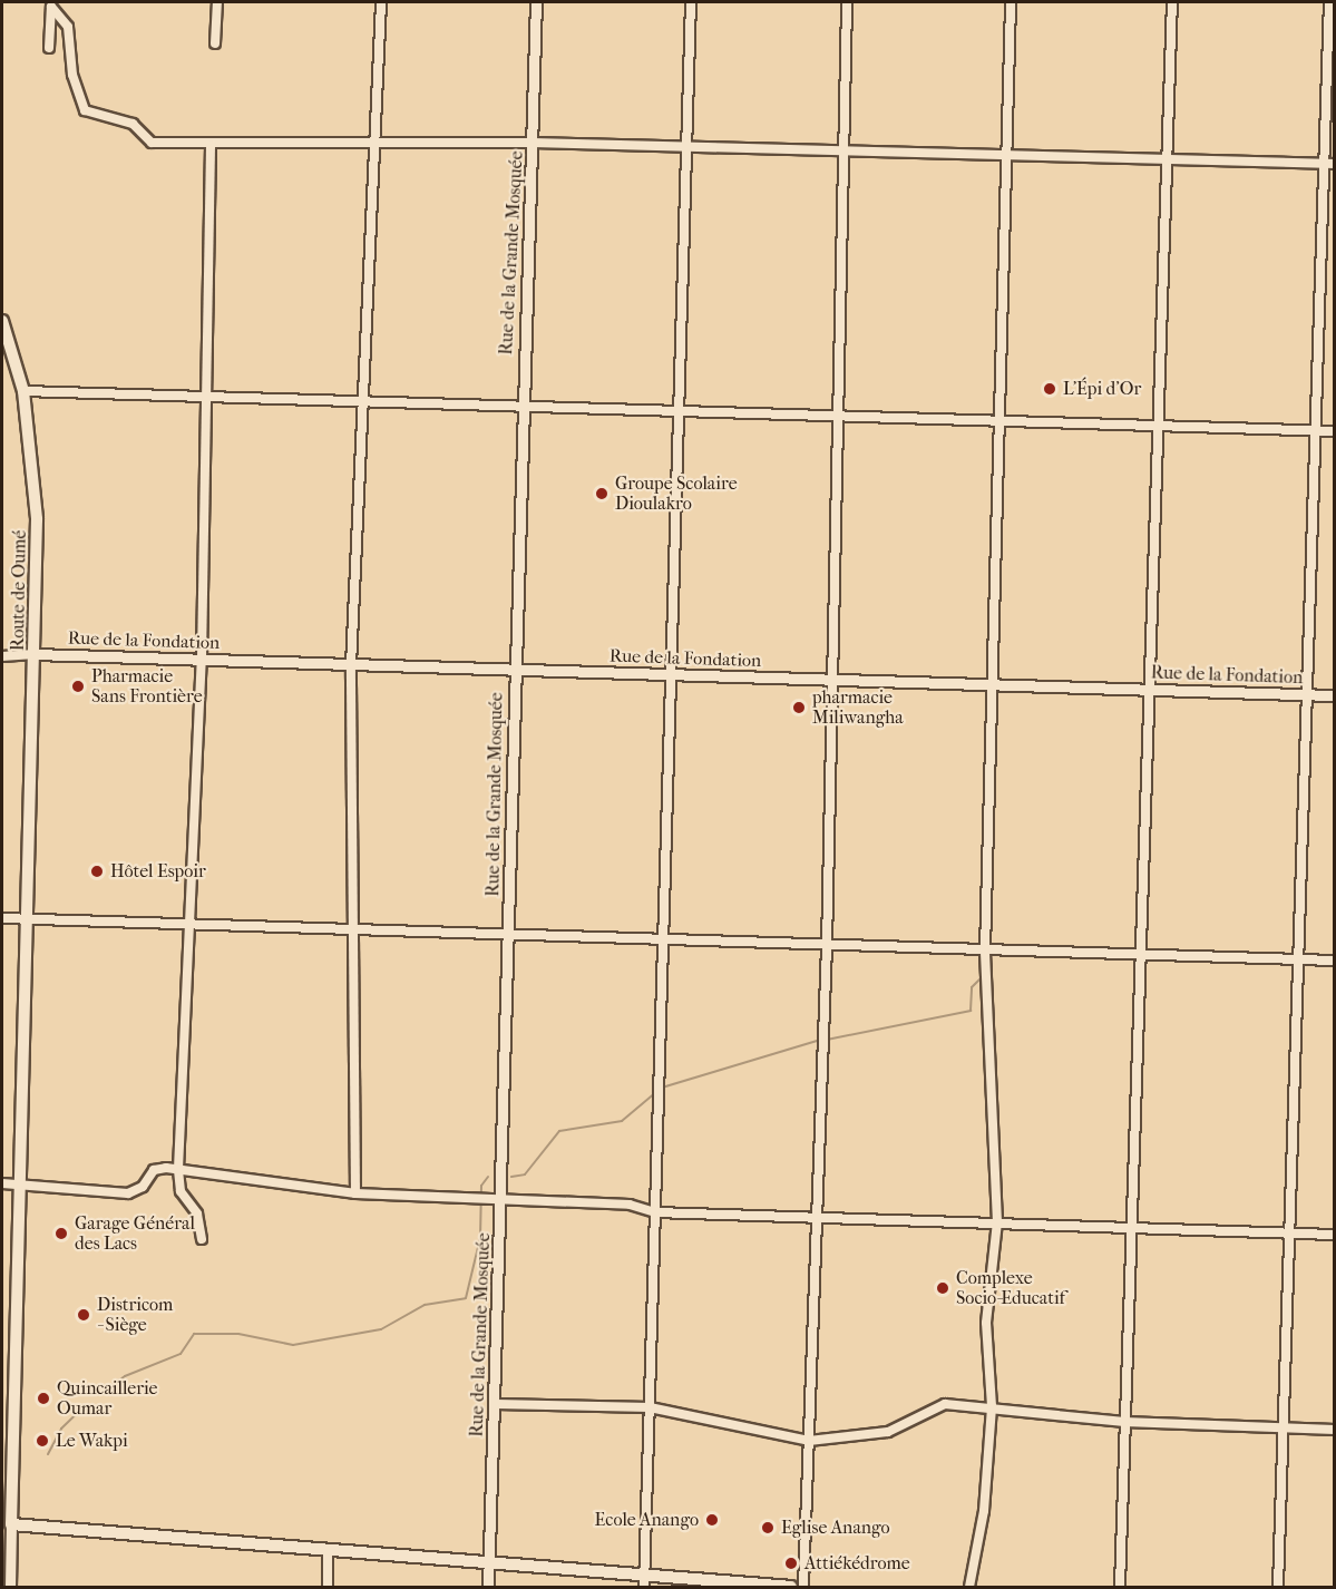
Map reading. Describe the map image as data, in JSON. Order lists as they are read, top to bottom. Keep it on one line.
{"streets":{"main road":["Route de Oumé"],"street":["Rue de la Grande Mosquée","Rue de la Fondation"]},"crossings":[["Rue de la Grande Mosquée","Rue de la Fondation"],["Route de Oumé","Rue de la Fondation"]],"places":["L'Épi d'Or","Groupe Scolaire Dioulakro","Pharmacie Sans Frontière","pharmacie Miliwangha","Hôtel Espoir","Garage Général des Lacs","Complexe Socio-Educatif","Districom - Siège","Quincaillerie Oumar","Le Wakpi","Ecole Anango","Eglise Anango","Attiékédrome"]}
